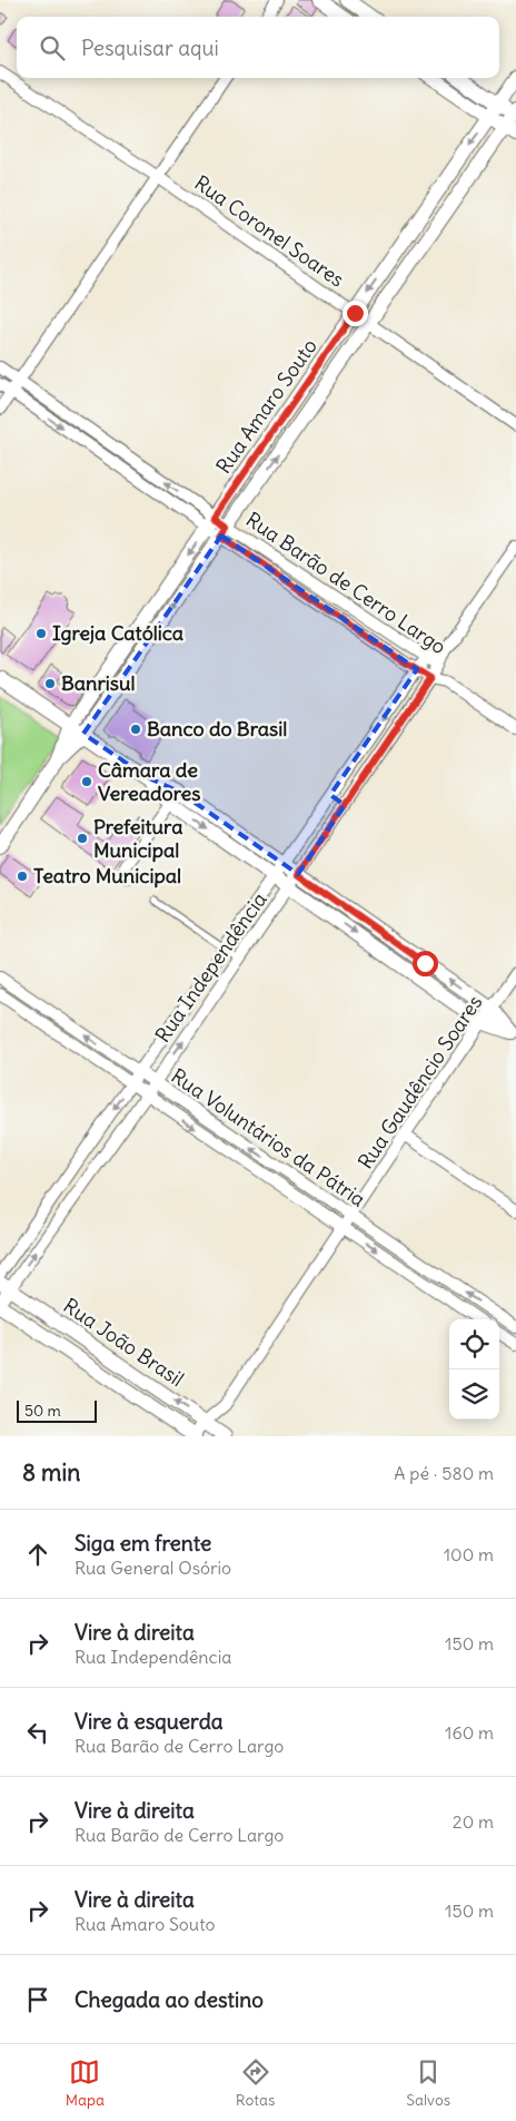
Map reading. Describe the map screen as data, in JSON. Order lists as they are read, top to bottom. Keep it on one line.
{"streets":{"street":["Rua Coronel Soares","Rua Amaro Souto","Rua Barão de Cerro Largo","Rua Independência","Rua Gaudêncio Soares","Rua Voluntários da Pátria","Rua João Brasil"]},"crossings":[["Rua Coronel Soares","Rua Amaro Souto"],["Rua Amaro Souto","Rua Barão de Cerro Largo"],["Rua Barão de Cerro Largo","Rua Independência"],["Rua Independência","Rua Voluntários da Pátria"],["Rua Independência","Rua João Brasil"],["Rua Gaudêncio Soares","Rua Voluntários da Pátria"],["Rua Gaudêncio Soares","Rua João Brasil"]],"places":["Igreja Católica","Banrisul","Banco do Brasil","Câmara de Vereadores","Prefeitura Municipal","Teatro Municipal"],"scale_bar":"50 m","page":{"search":"Pesquisar aqui","scale":"50 m","heading":["8 min","A pé · 580 m"],"list":[["Siga em frente","Rua General Osório","100 m"],["Vire à direita","Rua Independência","150 m"],["Vire à esquerda","Rua Barão de Cerro Largo","160 m"],["Vire à direita","Rua Barão de Cerro Largo","20 m"],["Vire à direita","Rua Amaro Souto","150 m"],"Chegada ao destino"],"nav":["Mapa","Rotas","Salvos"]}}
